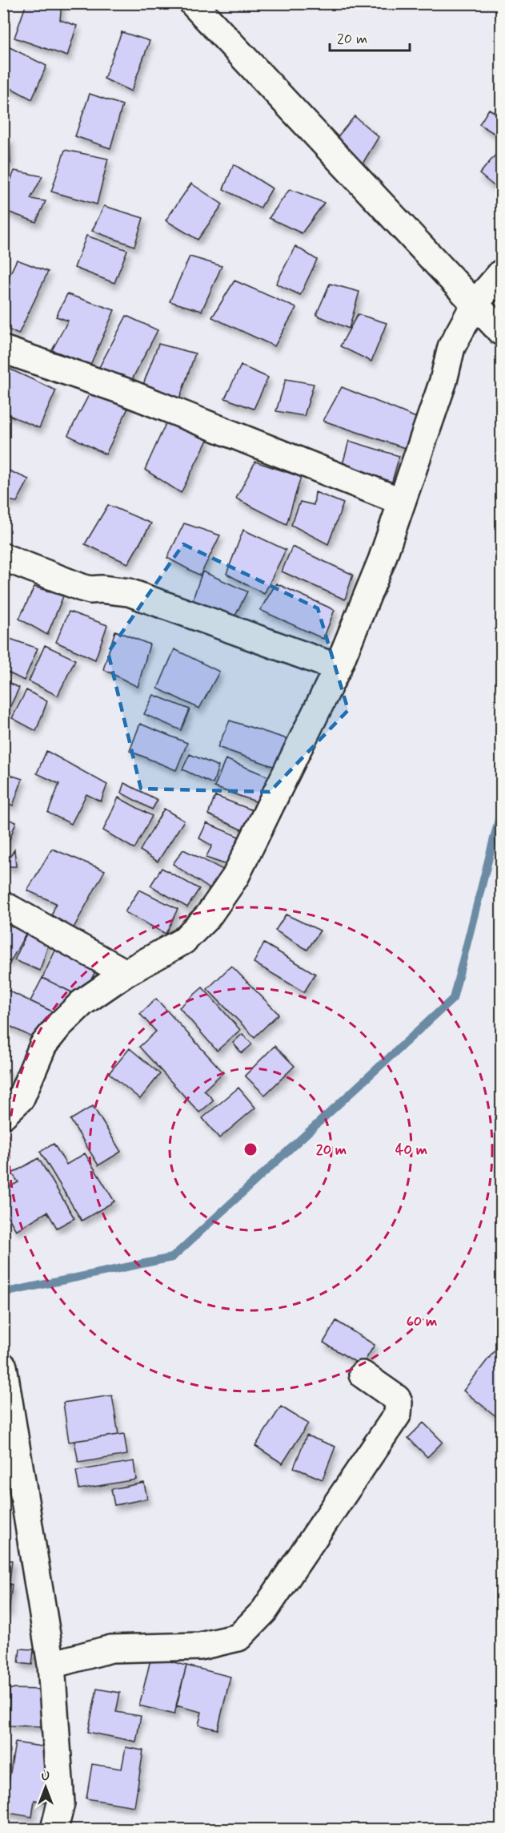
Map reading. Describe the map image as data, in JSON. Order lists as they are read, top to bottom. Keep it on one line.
{"scale_bar":"20 m","north":"top","rings":["20 m","40 m","60 m"]}
